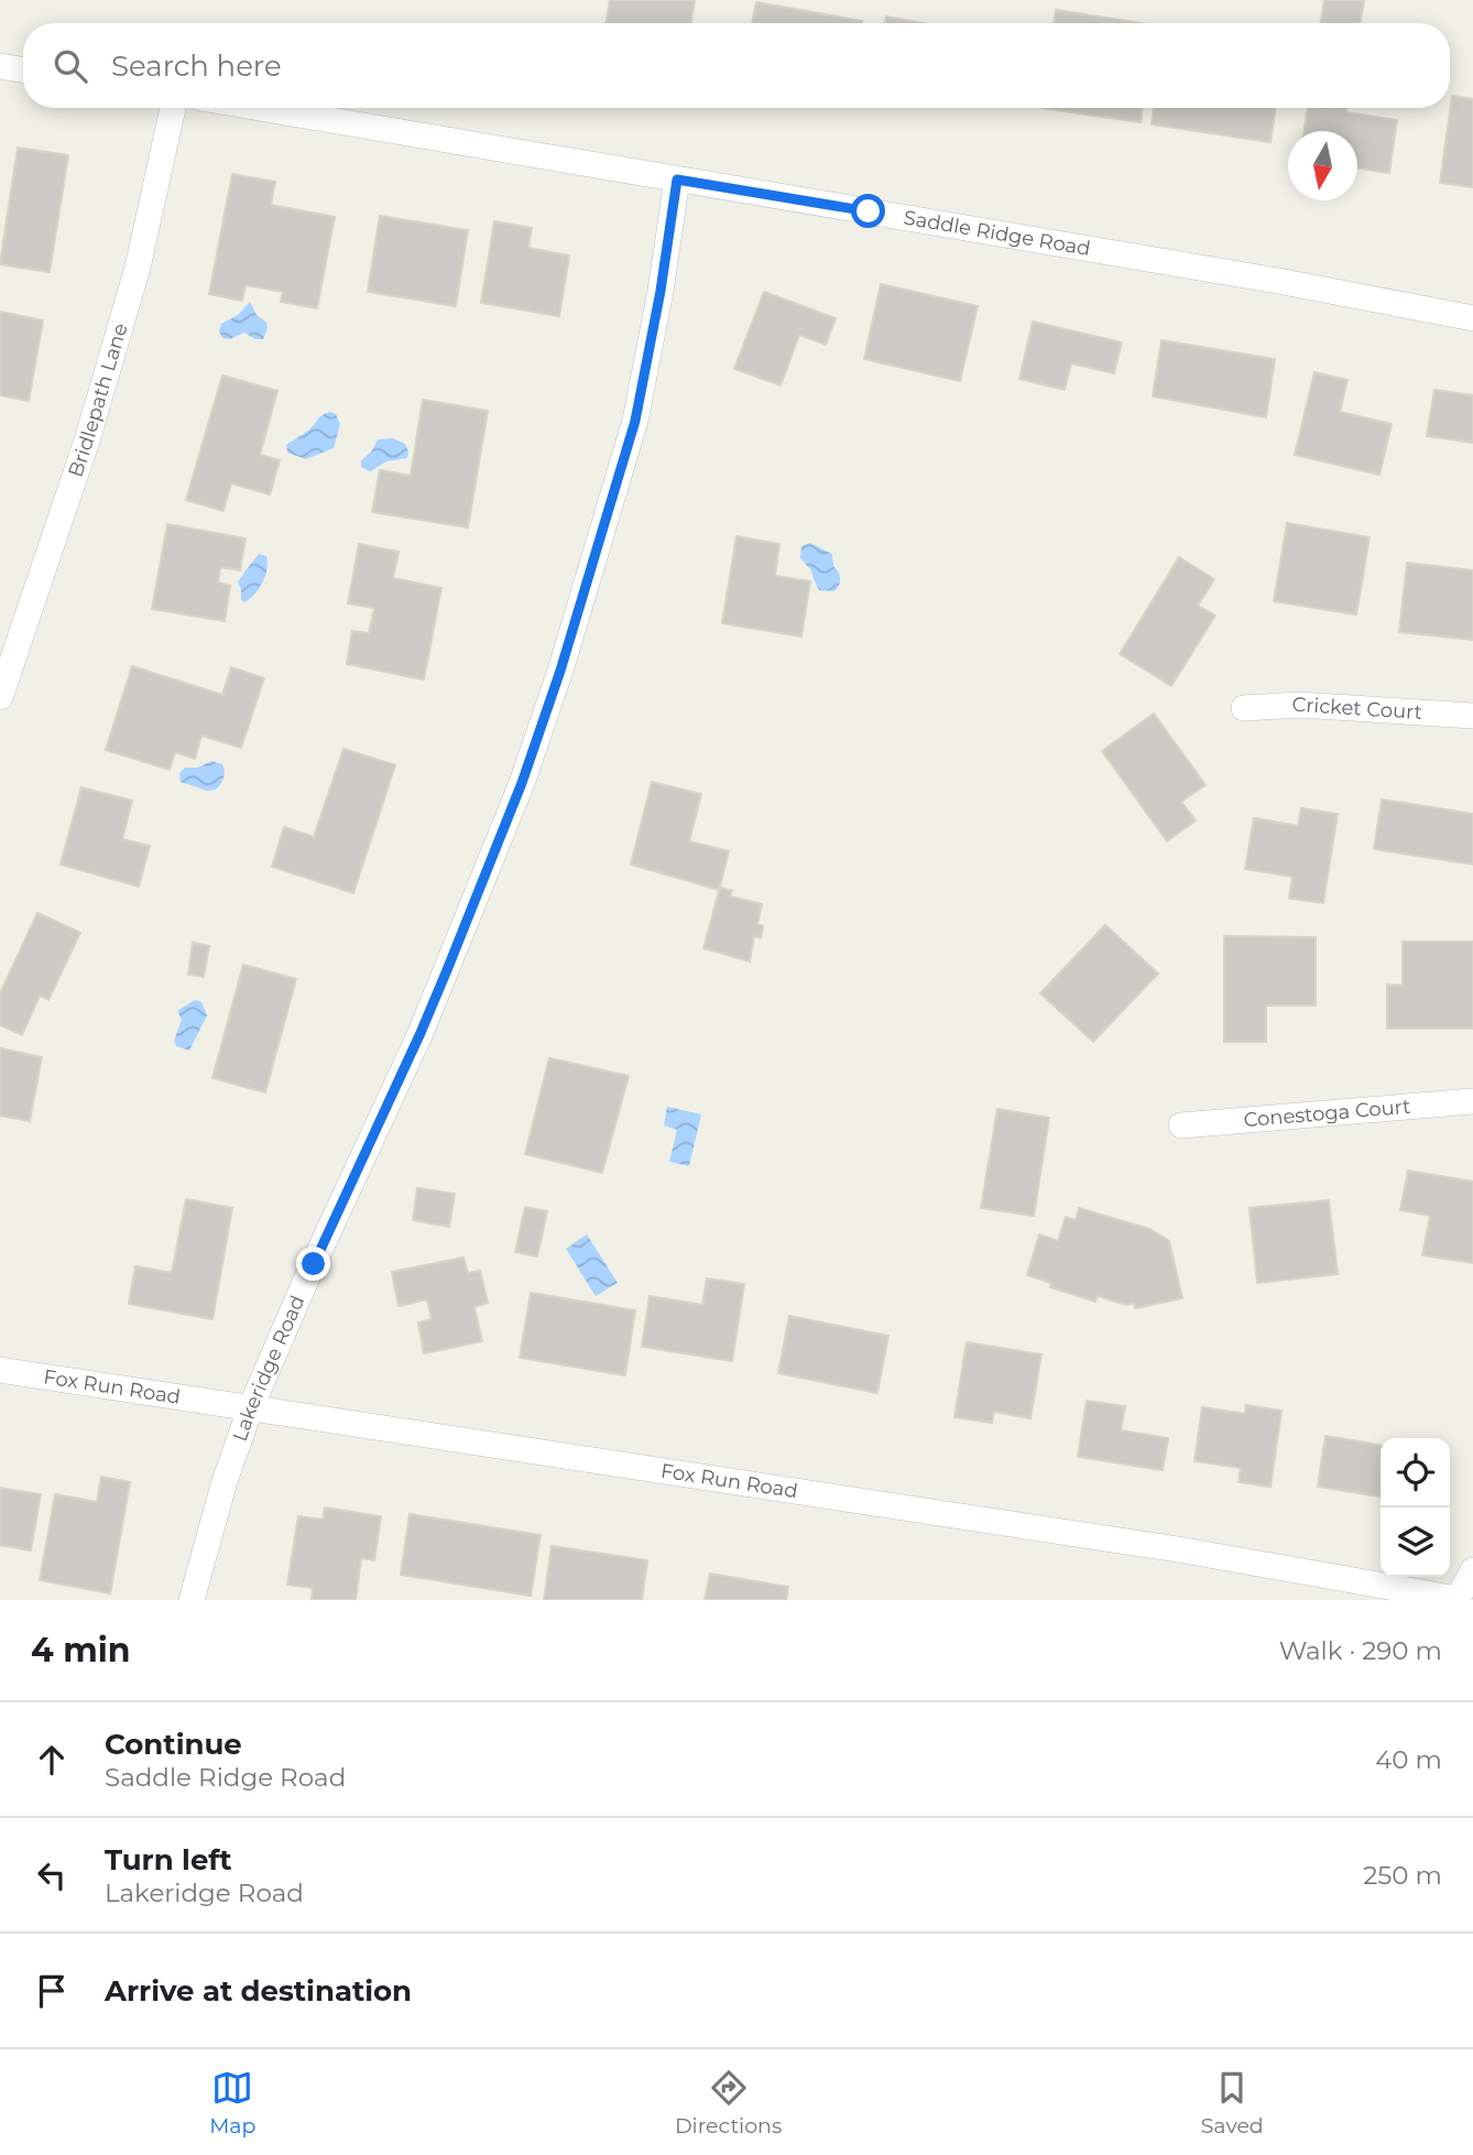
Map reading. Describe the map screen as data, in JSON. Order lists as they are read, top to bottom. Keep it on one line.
{"streets":{"street":["Saddle Ridge Road","Bridlepath Lane","Cricket Court","Conestoga Court","Lakeridge Road","Fox Run Road"]},"crossings":[["Saddle Ridge Road","Lakeridge Road"],["Lakeridge Road","Fox Run Road"]],"north":"bottom","page":{"search":"Search here","heading":["4 min","Walk · 290 m"],"list":[["Continue","Saddle Ridge Road","40 m"],["Turn left","Lakeridge Road","250 m"],"Arrive at destination"],"nav":["Map","Directions","Saved"]}}
